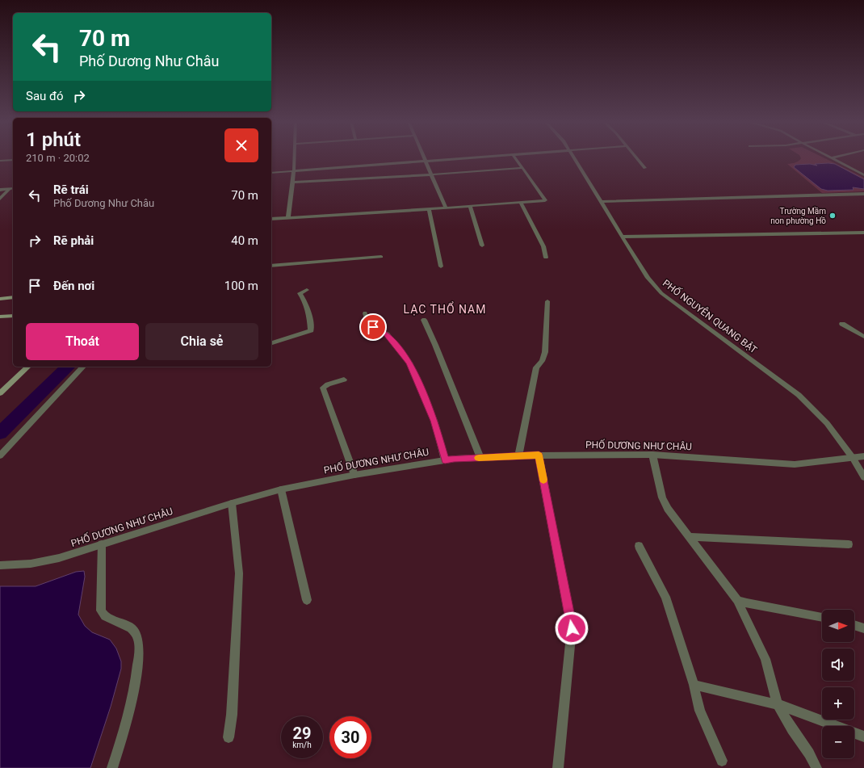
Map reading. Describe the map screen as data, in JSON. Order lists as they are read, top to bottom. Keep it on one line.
{"streets":{"street":["PHỐ NGUYỄN QUANG BẬT","PHỐ DƯƠNG NHƯ CHÂU"]},"crossings":[["PHỐ NGUYỄN QUANG BẬT","PHỐ DƯƠNG NHƯ CHÂU"]],"districts":["LẠC THỔ NAM"],"places":["Trường Mầm non phường Hồ"],"north":"right","page":{"turn":["70 m","Phố Dương Như Châu"],"then":"Sau đó","heading":["1 phút","210 m · 20:02"],"list":[{"name":"Rẽ trái","note":"Phố Dương Như Châu","value":"70 m"},{"name":"Rẽ phải","value":"40 m"},{"name":"Đến nơi","value":"100 m"}],"buttons":["Thoát","Chia sẻ"],"map_buttons":["+","−"],"speed":"29 km/h","limit":"30"}}
